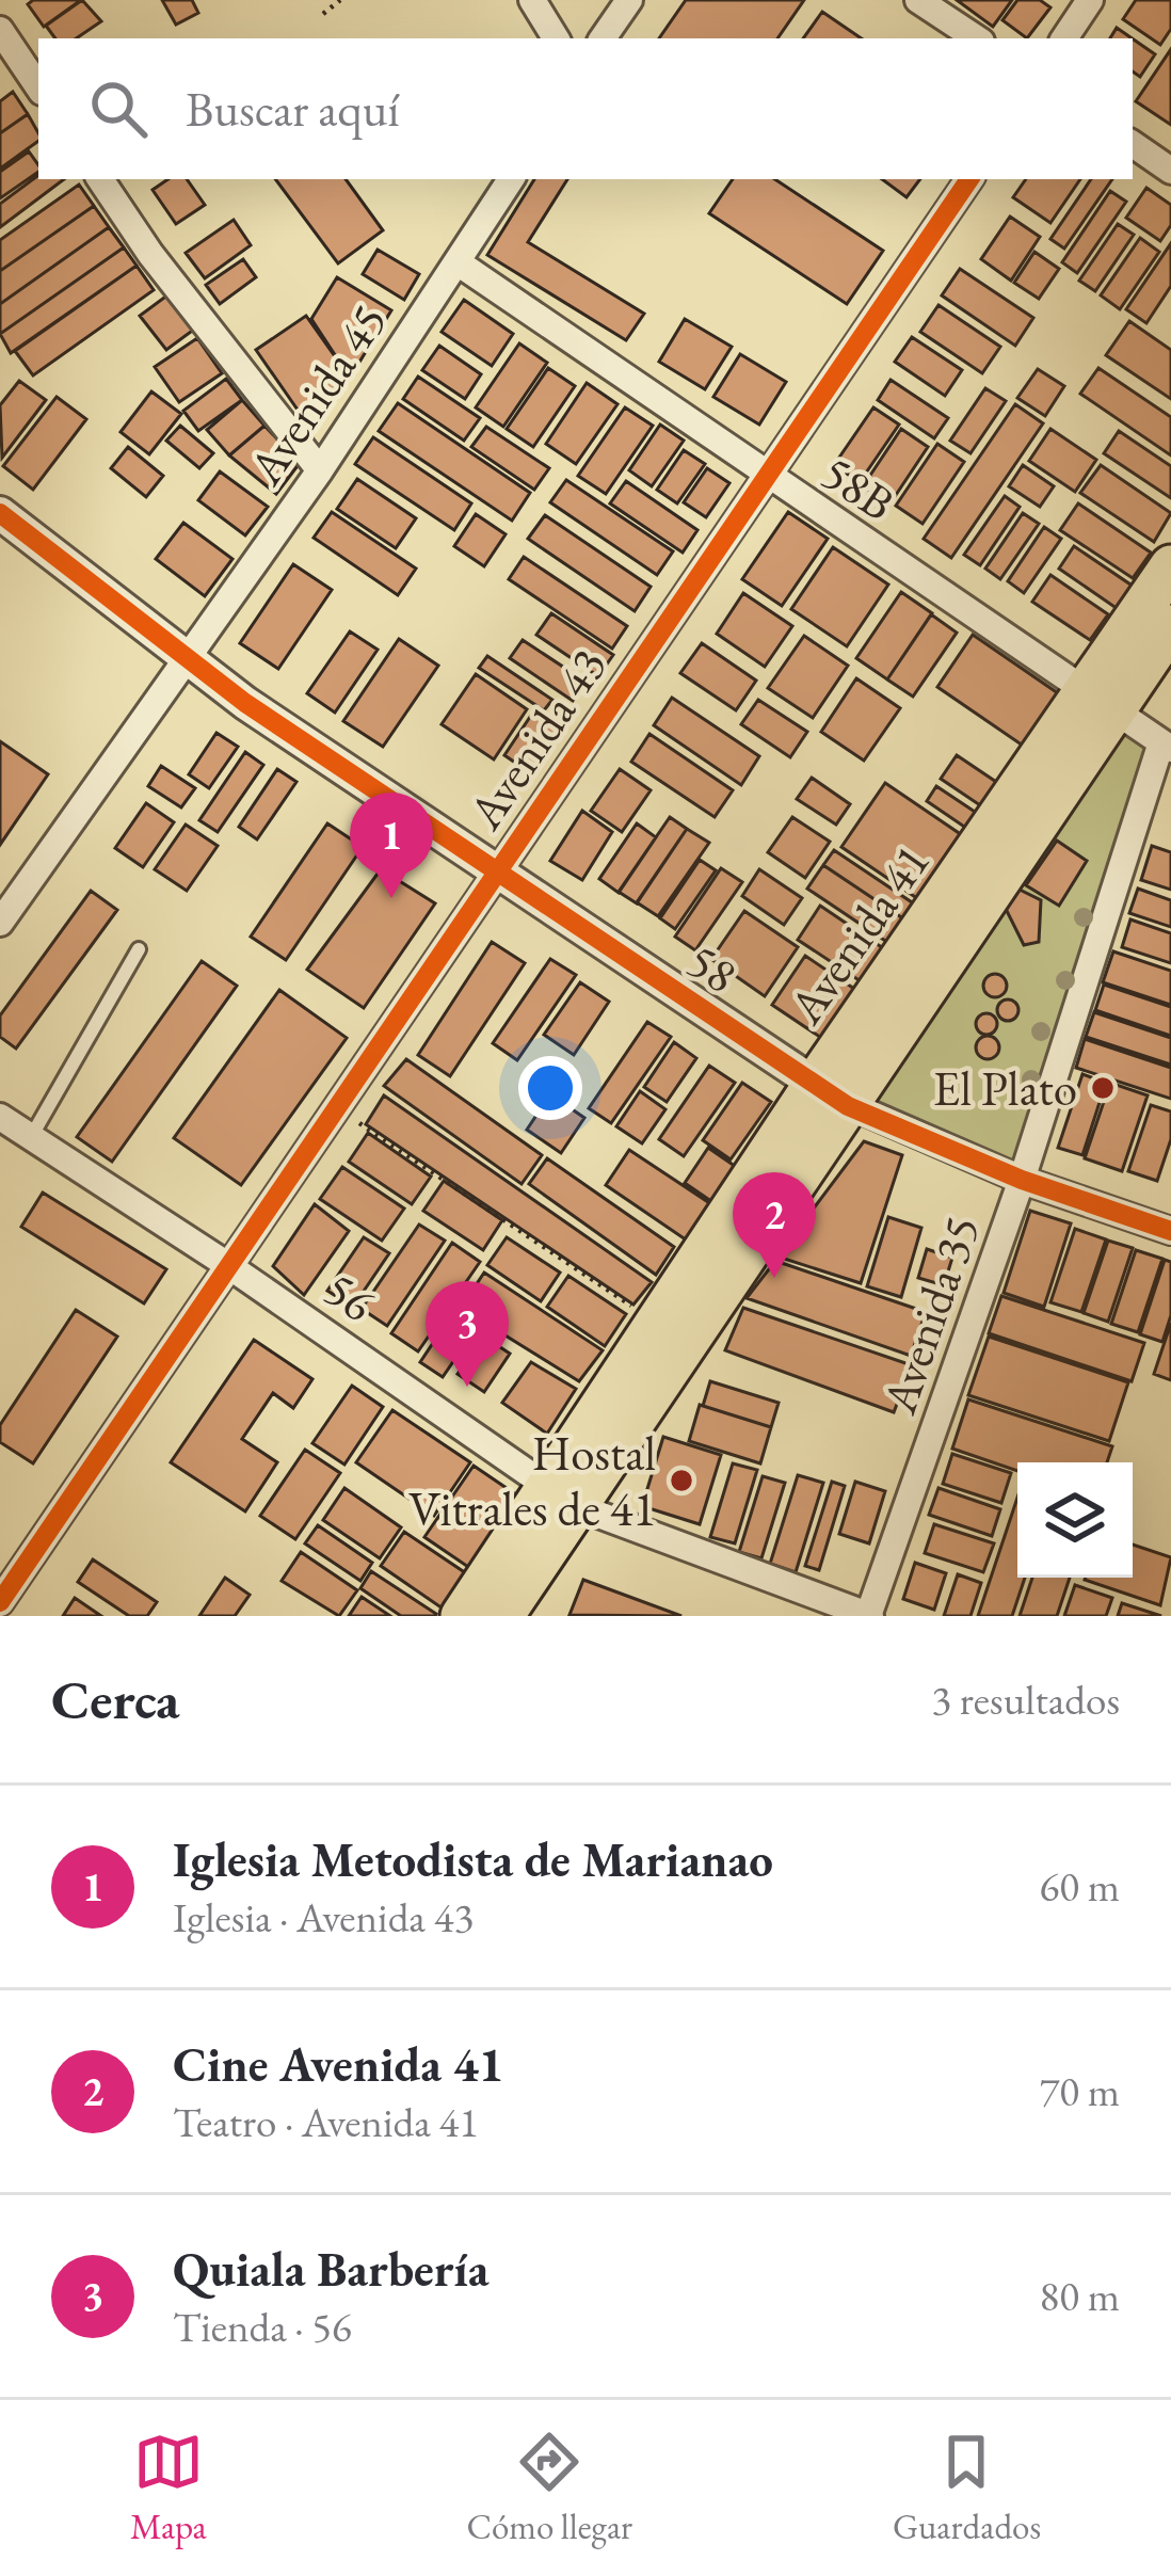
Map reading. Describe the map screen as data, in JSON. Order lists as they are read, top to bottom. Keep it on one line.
{"streets":{"main road":["Avenida 41"],"street":["Avenida 45","58B","Avenida 43","58","56","Avenida 35"]},"crossings":[["Avenida 45","58B"],["Avenida 45","58"],["58B","Avenida 43"],["58B","Avenida 41"],["58B","Avenida 35"],["Avenida 43","58"],["Avenida 43","56"],["Avenida 41","58"],["Avenida 41","56"],["58","Avenida 35"],["56","Avenida 35"]],"places":["El Plato","Hostal Vitrales de 41"],"page":{"search":"Buscar aquí","pins":["1","2","3"],"heading":["Cerca","3 resultados"],"list":[{"mark":"1","name":"Iglesia Metodista de Marianao","note":"Iglesia · Avenida 43","value":"60 m"},{"mark":"2","name":"Cine Avenida 41","note":"Teatro · Avenida 41","value":"70 m"},{"mark":"3","name":"Quiala Barbería","note":"Tienda · 56","value":"80 m"}],"nav":["Mapa","Cómo llegar","Guardados"]}}
